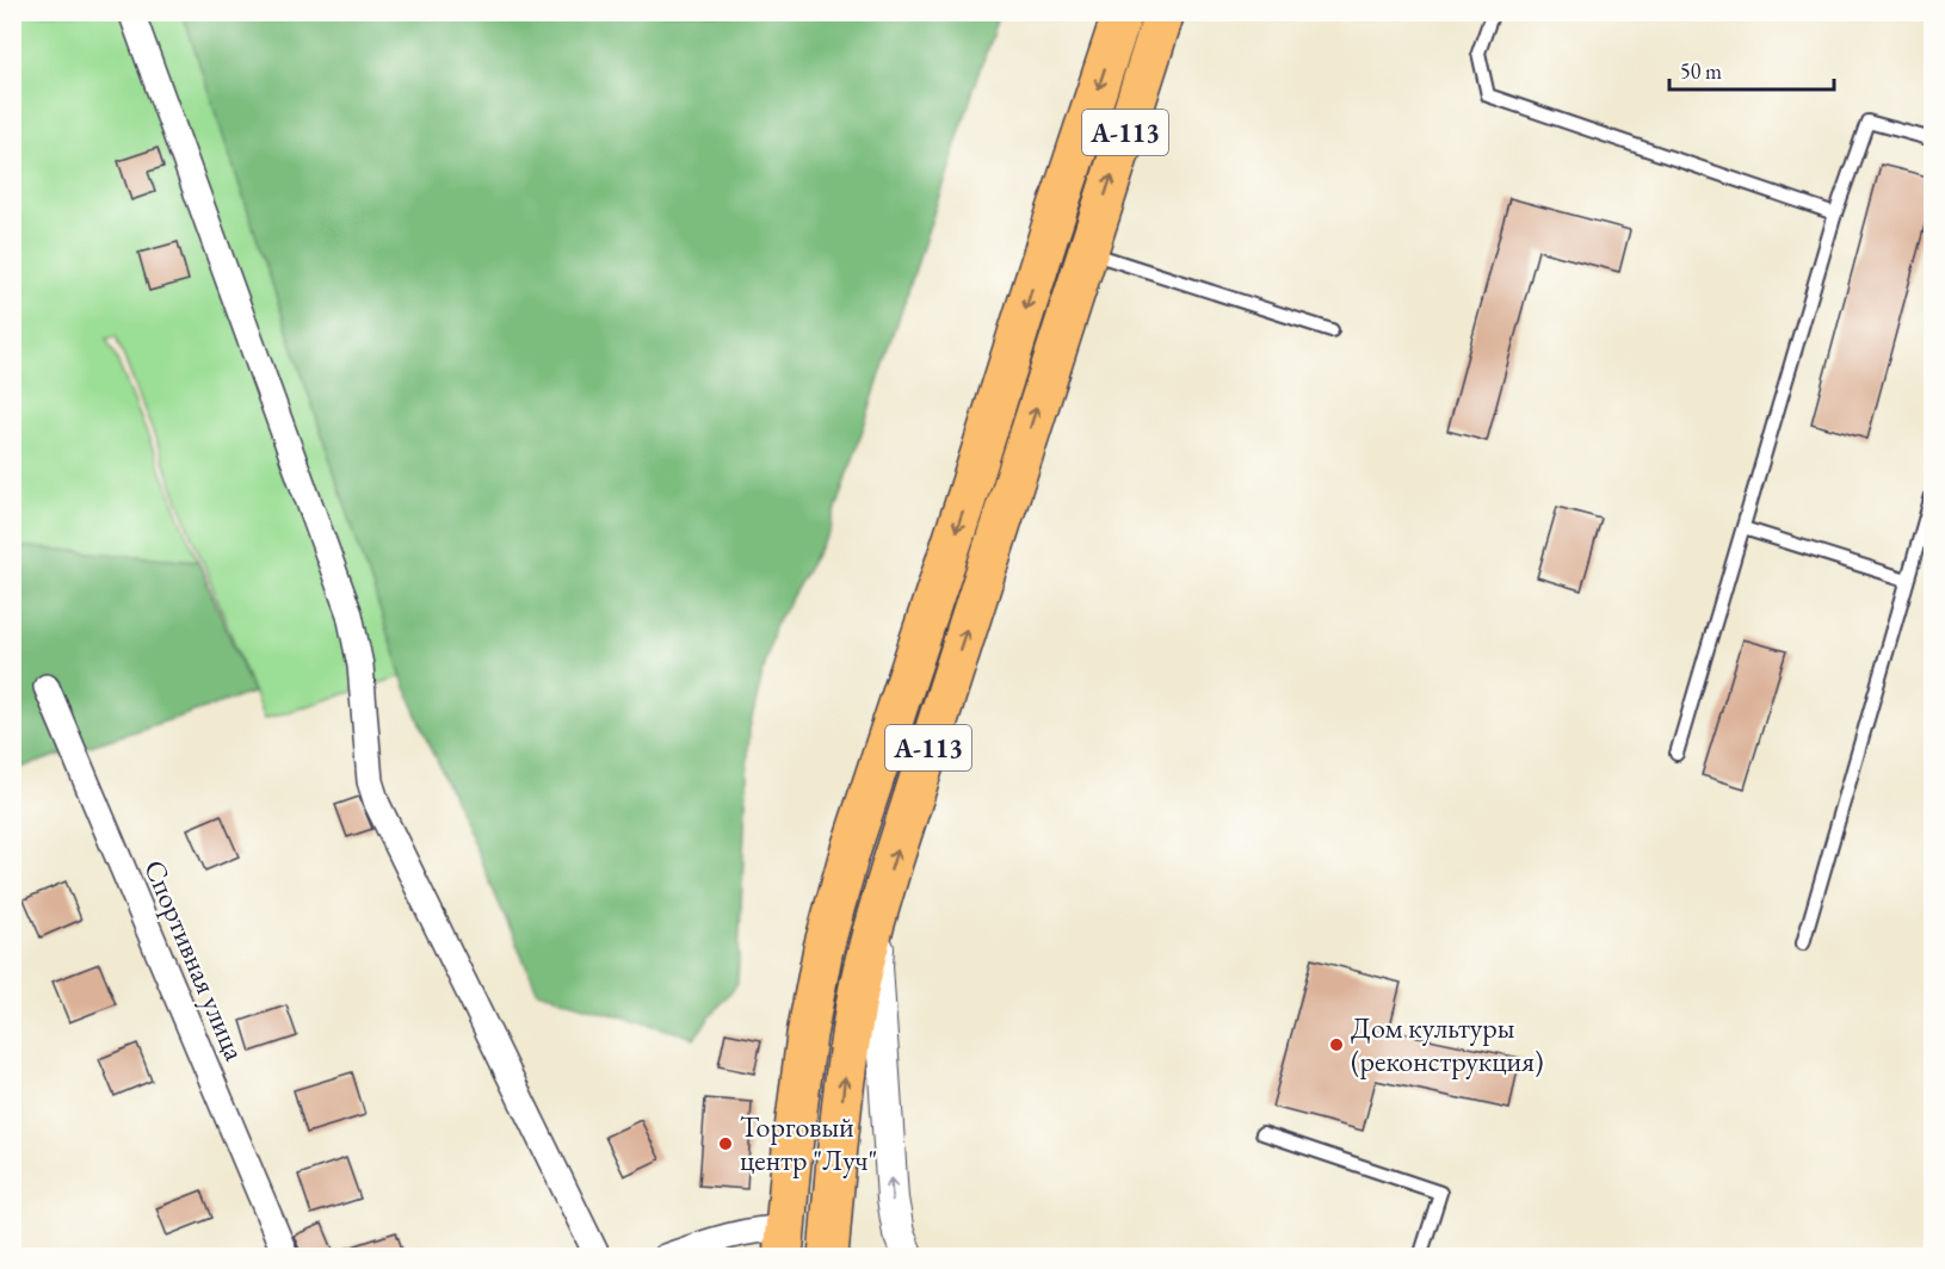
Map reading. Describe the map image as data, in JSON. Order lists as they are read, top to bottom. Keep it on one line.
{"streets":{"highway":["А-113"],"street":["Спортивная улица"]},"places":["Дом культуры (реконструкция)","Торговый центр \"Луч\""],"scale_bar":"50 m"}
